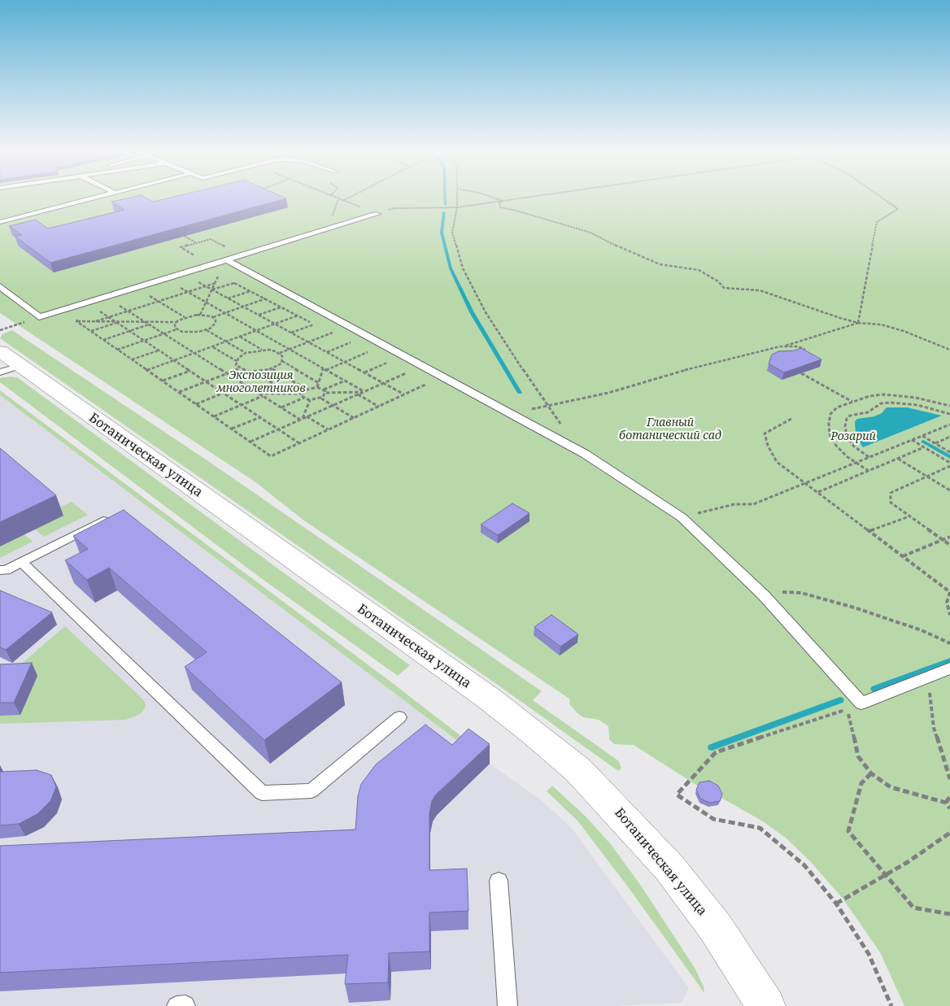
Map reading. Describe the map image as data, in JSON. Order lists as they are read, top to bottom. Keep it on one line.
{"streets":{"main road":["Ботаническая улица"]},"parks":["Экспозиция многолетников","Главный ботанический сад","Розарий"]}
